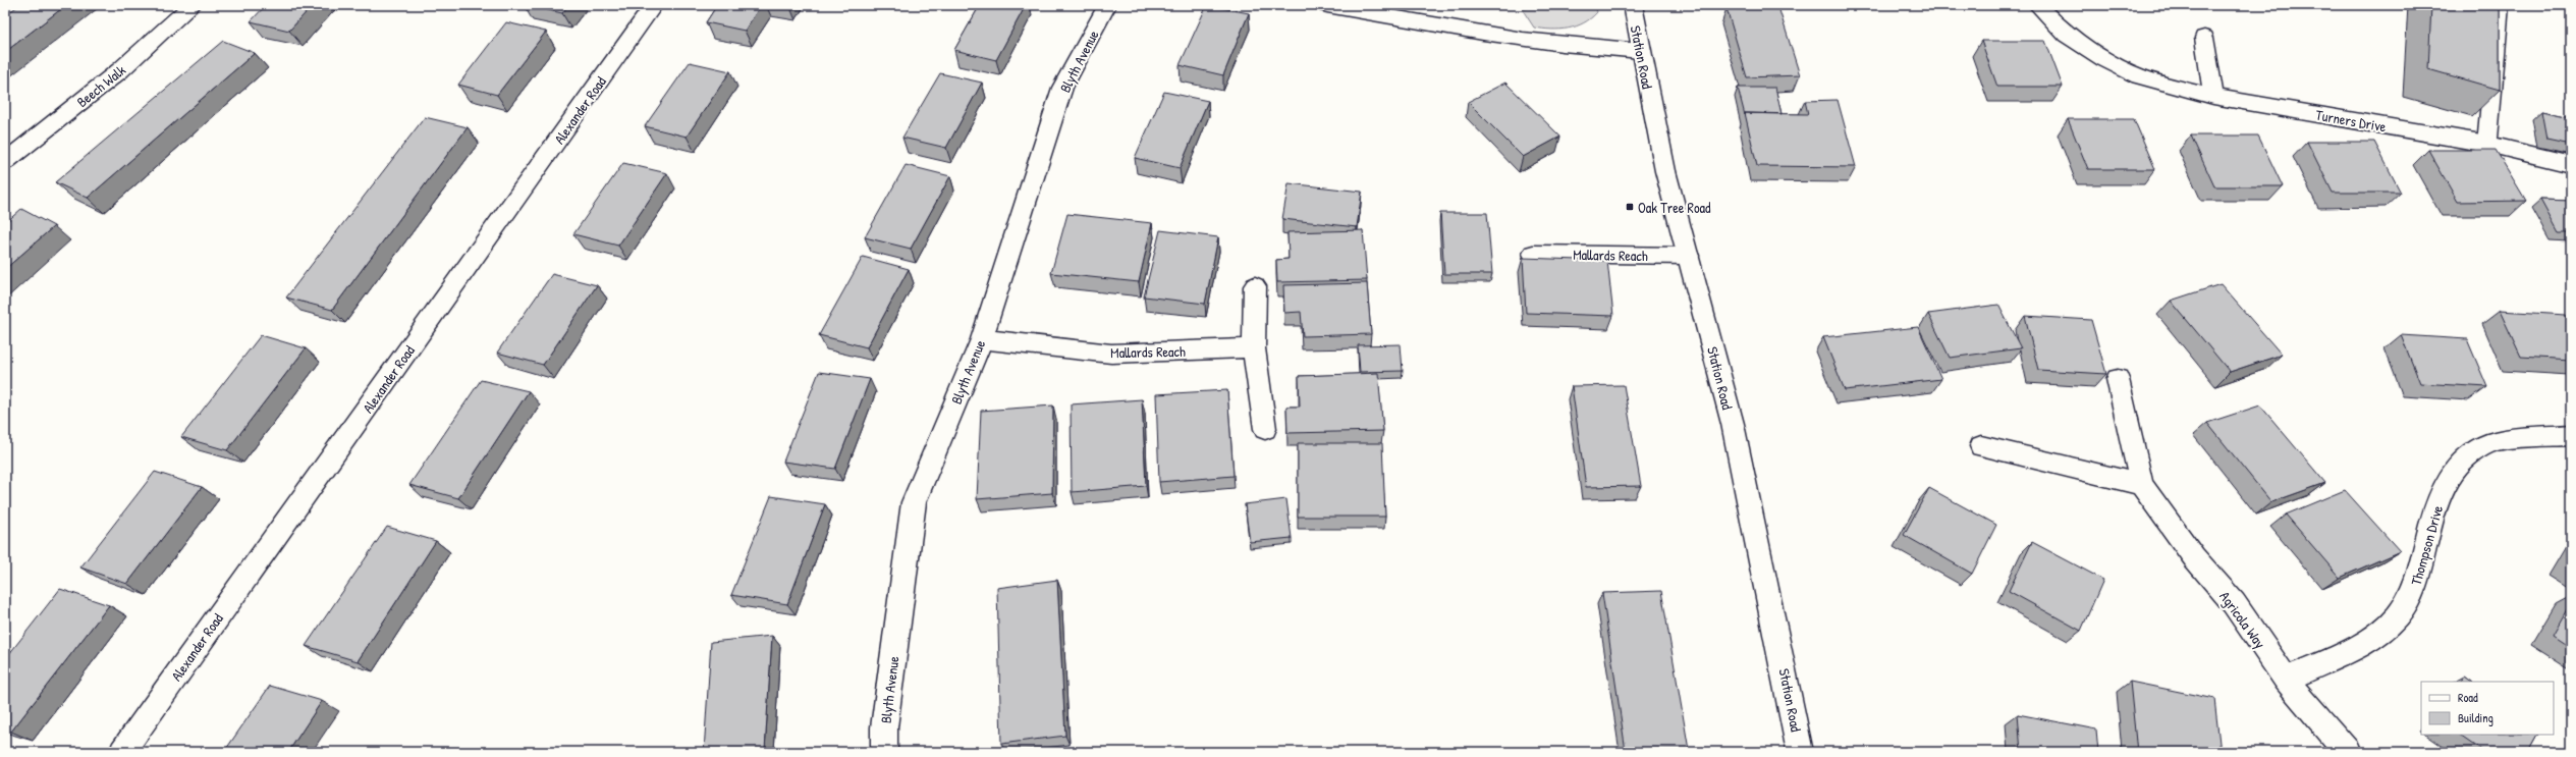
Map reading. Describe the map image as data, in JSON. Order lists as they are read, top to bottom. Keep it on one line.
{"streets":{"street":["Station Road","Blyth Avenue","Beech Walk","Alexander Road","Turners Drive","Mallards Reach","Thompson Drive","Agricola Way"]},"crossings":[["Station Road","Mallards Reach"],["Blyth Avenue","Mallards Reach"],["Thompson Drive","Agricola Way"]],"places":{"transit":["Oak Tree Road"]},"legend":["Road","Building"]}
